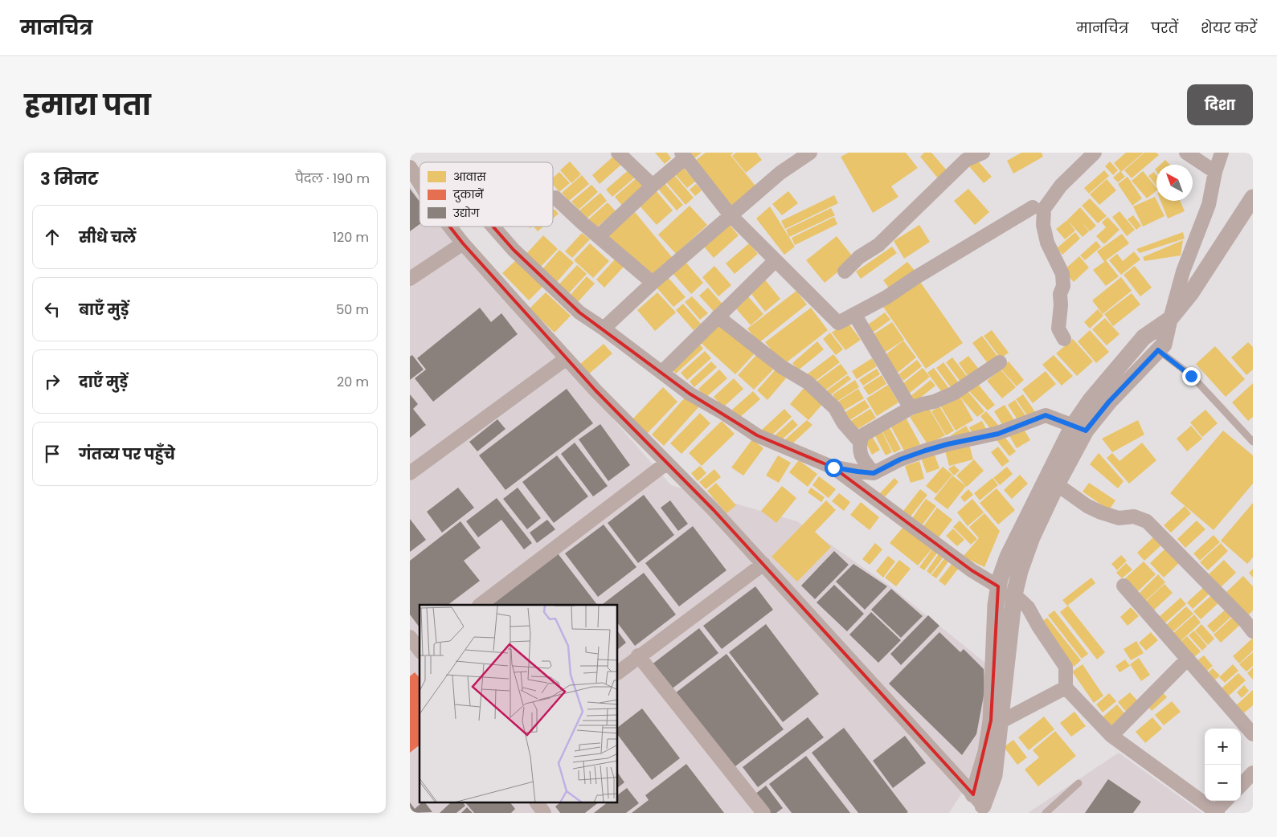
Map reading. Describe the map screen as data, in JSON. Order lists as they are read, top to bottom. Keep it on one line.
{"legend":["आवास","दुकानें","उद्योग"],"north":"top left","page":{"header":"मानचित्र","nav":["मानचित्र","परतें","शेयर करें"],"title":"हमारा पता","buttons":"दिशा","heading":["3 मिनट","पैदल · 190 m"],"list":[["सीधे चलें","120 m"],["बाएँ मुड़ें","50 m"],["दाएँ मुड़ें","20 m"],"गंतव्य पर पहुँचे"],"map_buttons":["+","−"]}}
